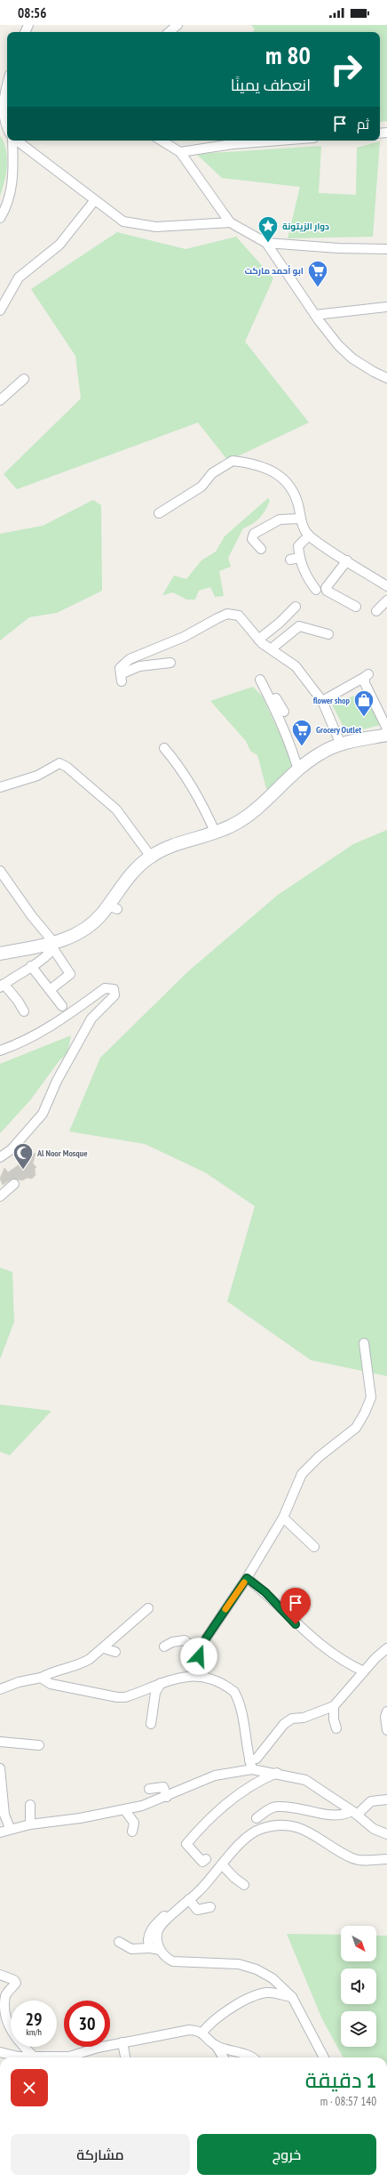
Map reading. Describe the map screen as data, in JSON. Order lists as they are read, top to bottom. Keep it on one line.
{"places":{"place":["دوار الزيتونة"],"supermarket":["ابو أحمد ماركت","Grocery Outlet"],"shop":["flower shop"],"mosque":["Al Noor Mosque"]},"north":"bottom right","page":{"status":"08:56","turn":["80 m","انعطف يمينًا"],"then":"ثم","speed":"29 km/h","limit":"30","heading":["1 دقيقة","140 m · 08:57"],"buttons":["خروج","مشاركة"]}}
